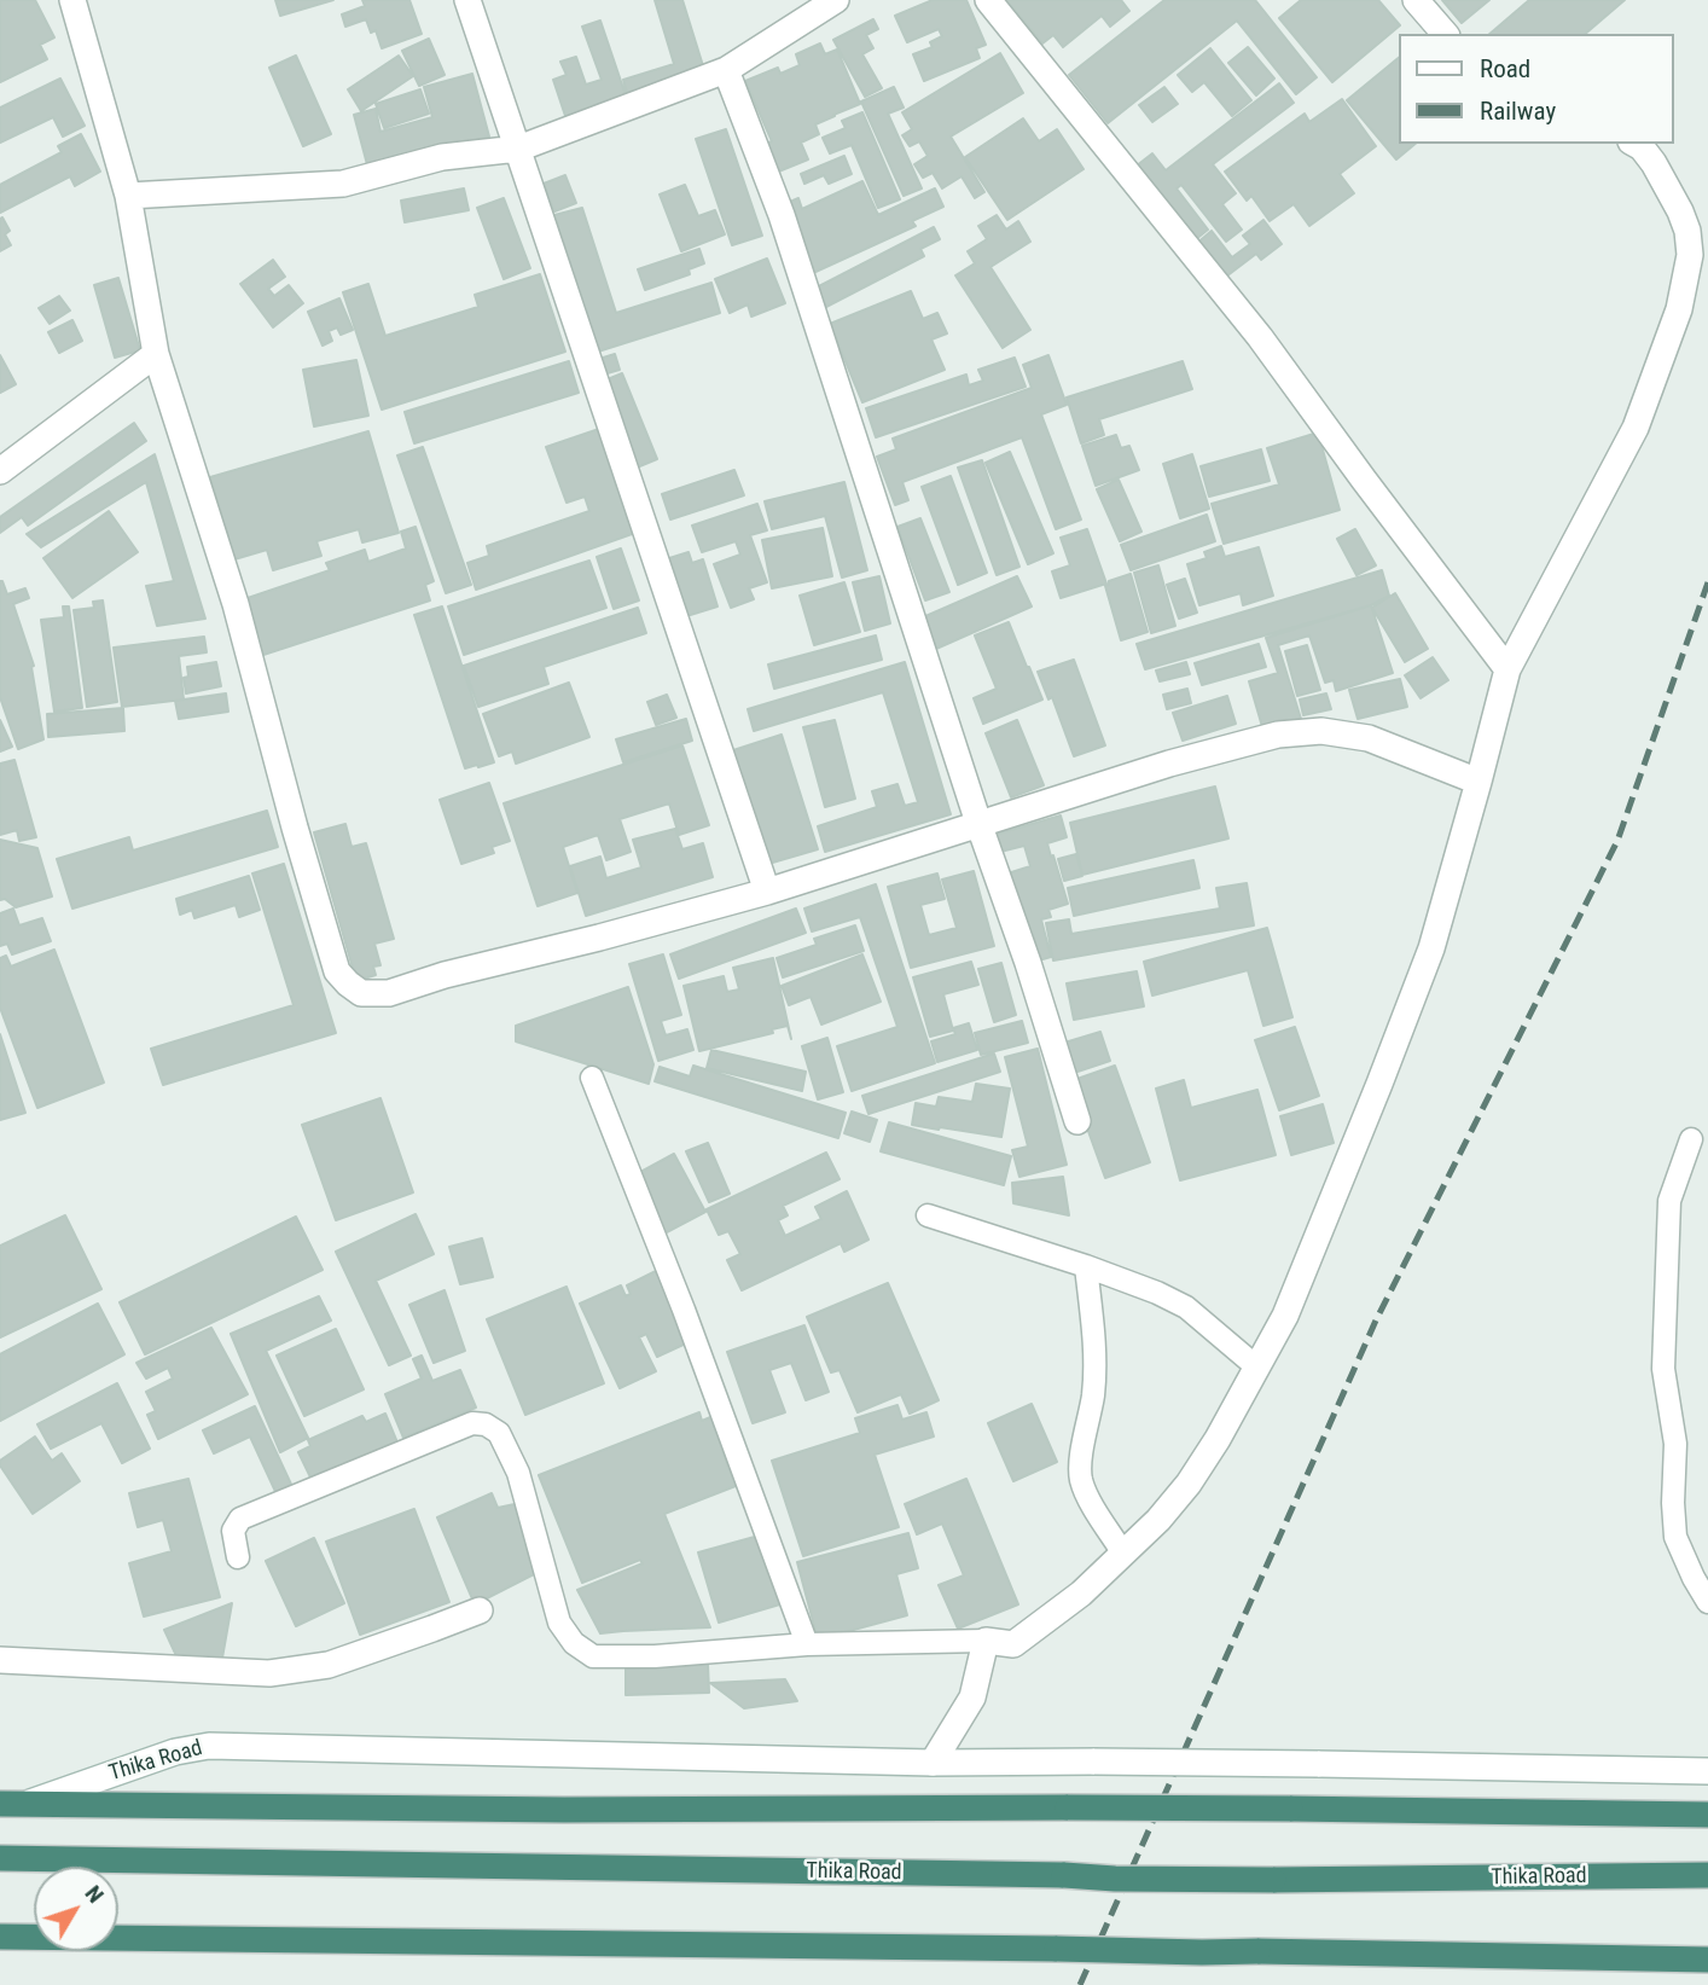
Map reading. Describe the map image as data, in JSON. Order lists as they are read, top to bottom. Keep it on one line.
{"streets":{"highway":["Thika Road"]},"legend":["Road","Railway"],"north":"top right"}
